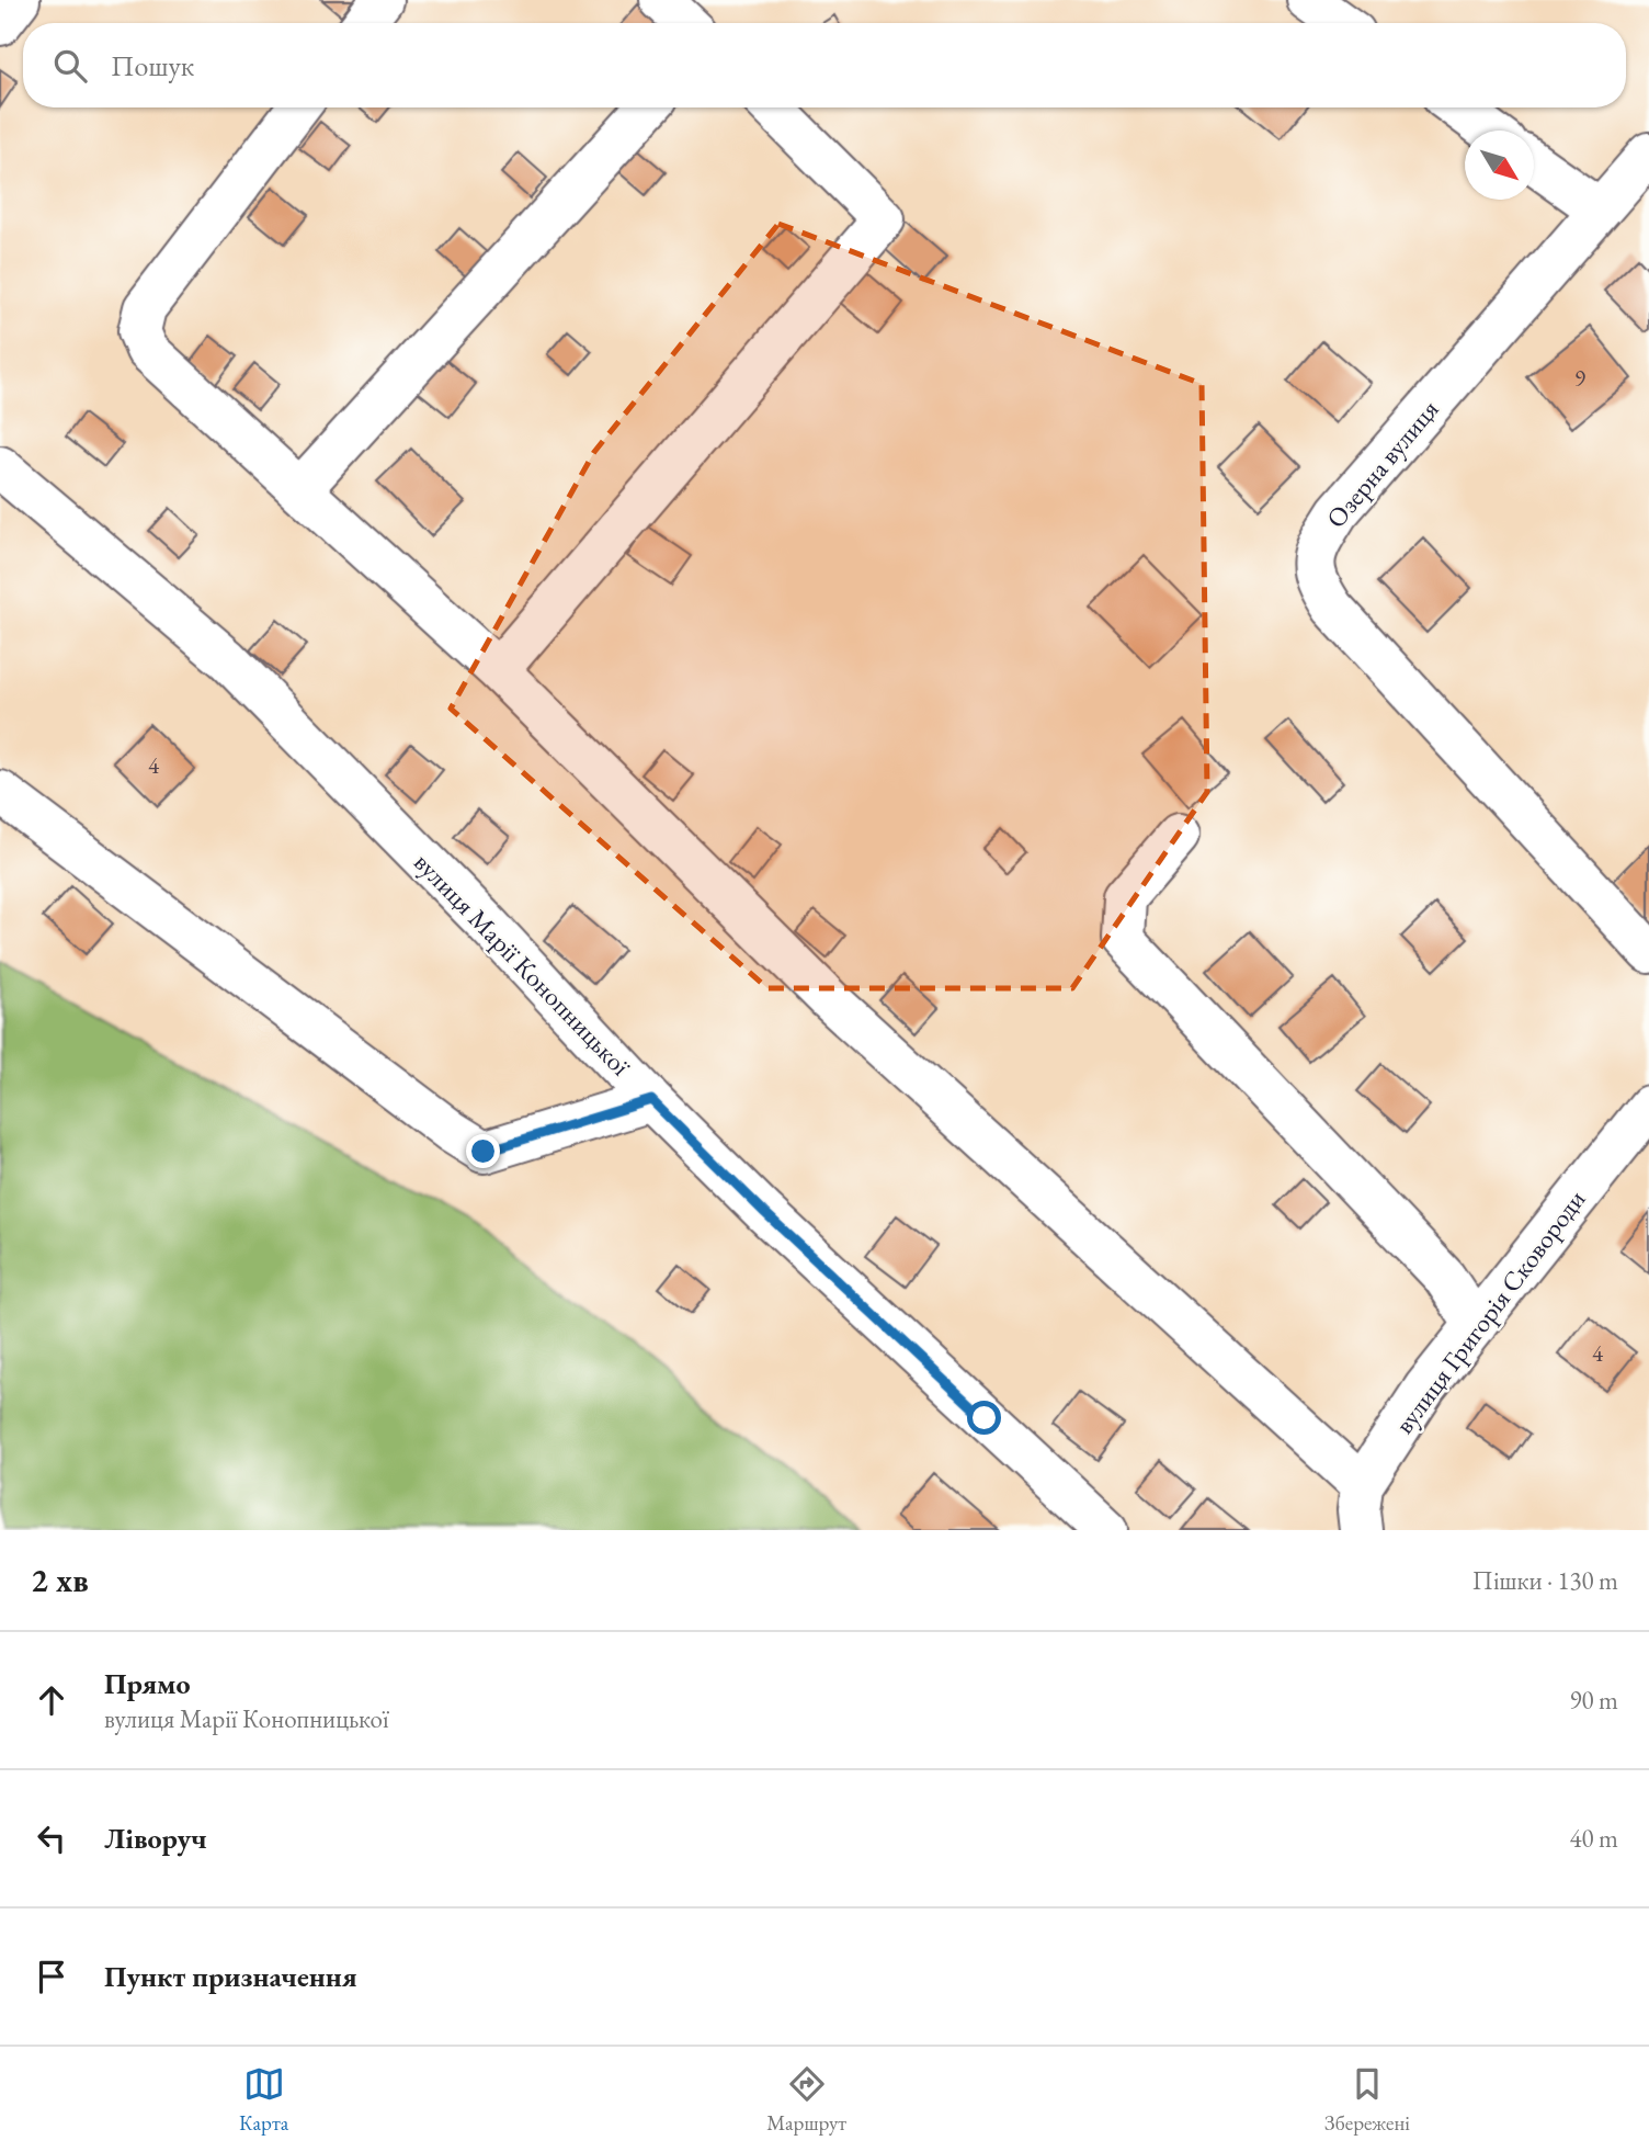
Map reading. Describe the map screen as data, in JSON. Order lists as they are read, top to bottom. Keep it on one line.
{"streets":{"street":["Озерна вулиця","вулиця Марії Конопницької","вулиця Григорія Сковороди"]},"house_numbers":["9","4","4"],"north":"bottom right","page":{"search":"Пошук","heading":["2 хв","Пішки · 130 m"],"list":[["Прямо","вулиця Марії Конопницької","90 m"],["Ліворуч","40 m"],"Пункт призначення"],"nav":["Карта","Маршрут","Збережені"]}}
